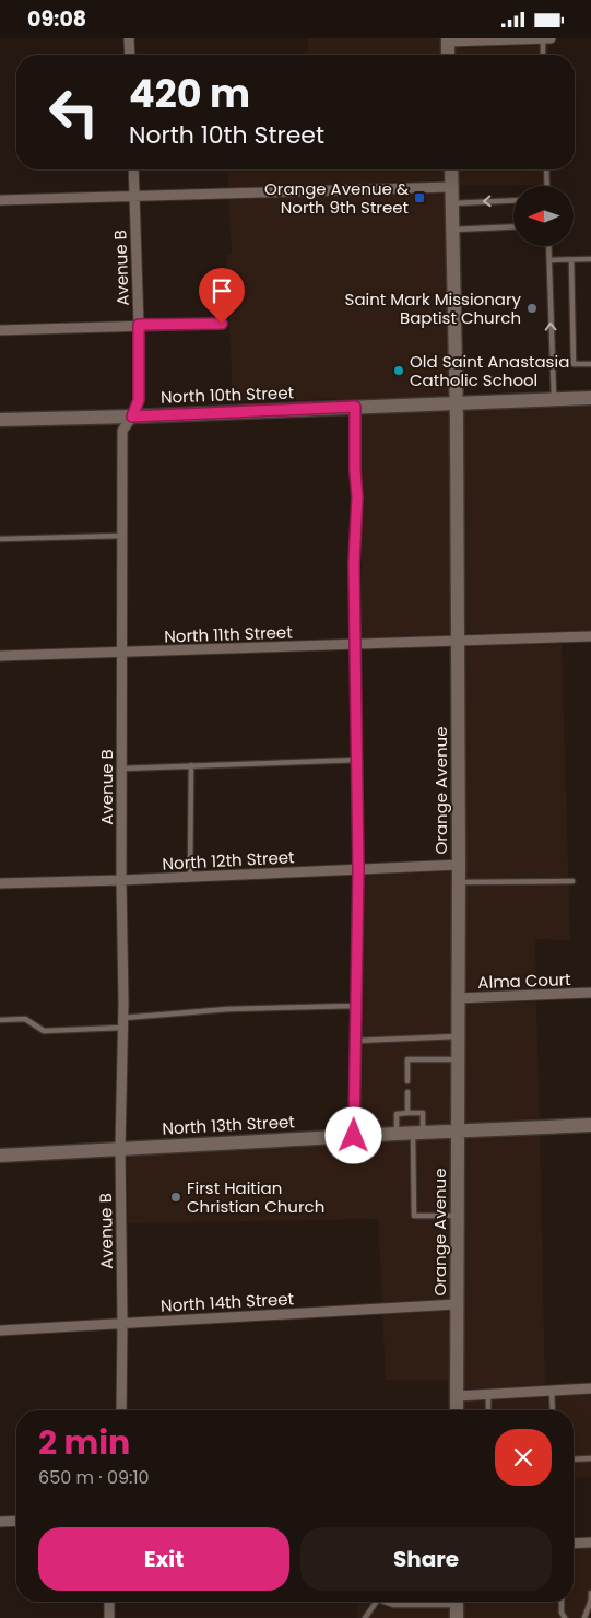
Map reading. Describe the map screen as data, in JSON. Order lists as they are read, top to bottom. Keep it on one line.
{"streets":{"main road":["North 10th Street","Orange Avenue","North 13th Street"],"street":["Avenue B","North 11th Street","North 12th Street","Alma Court","North 14th Street"]},"crossings":[["Avenue B","North 10th Street"],["Avenue B","North 11th Street"],["Avenue B","North 12th Street"],["Avenue B","North 13th Street"],["Avenue B","North 14th Street"],["North 10th Street","Orange Avenue"],["North 11th Street","Orange Avenue"],["Orange Avenue","North 12th Street"],["Orange Avenue","Alma Court"],["Orange Avenue","North 13th Street"],["Orange Avenue","North 14th Street"]],"places":{"transit":["Orange Avenue & North 9th Street"],"other":["Saint Mark Missionary Baptist Church","Old Saint Anastasia Catholic School","First Haitian Christian Church"]},"north":"left","page":{"status":"09:08","turn":["420 m","North 10th Street"],"heading":["2 min","650 m · 09:10"],"buttons":["Exit","Share"]}}
